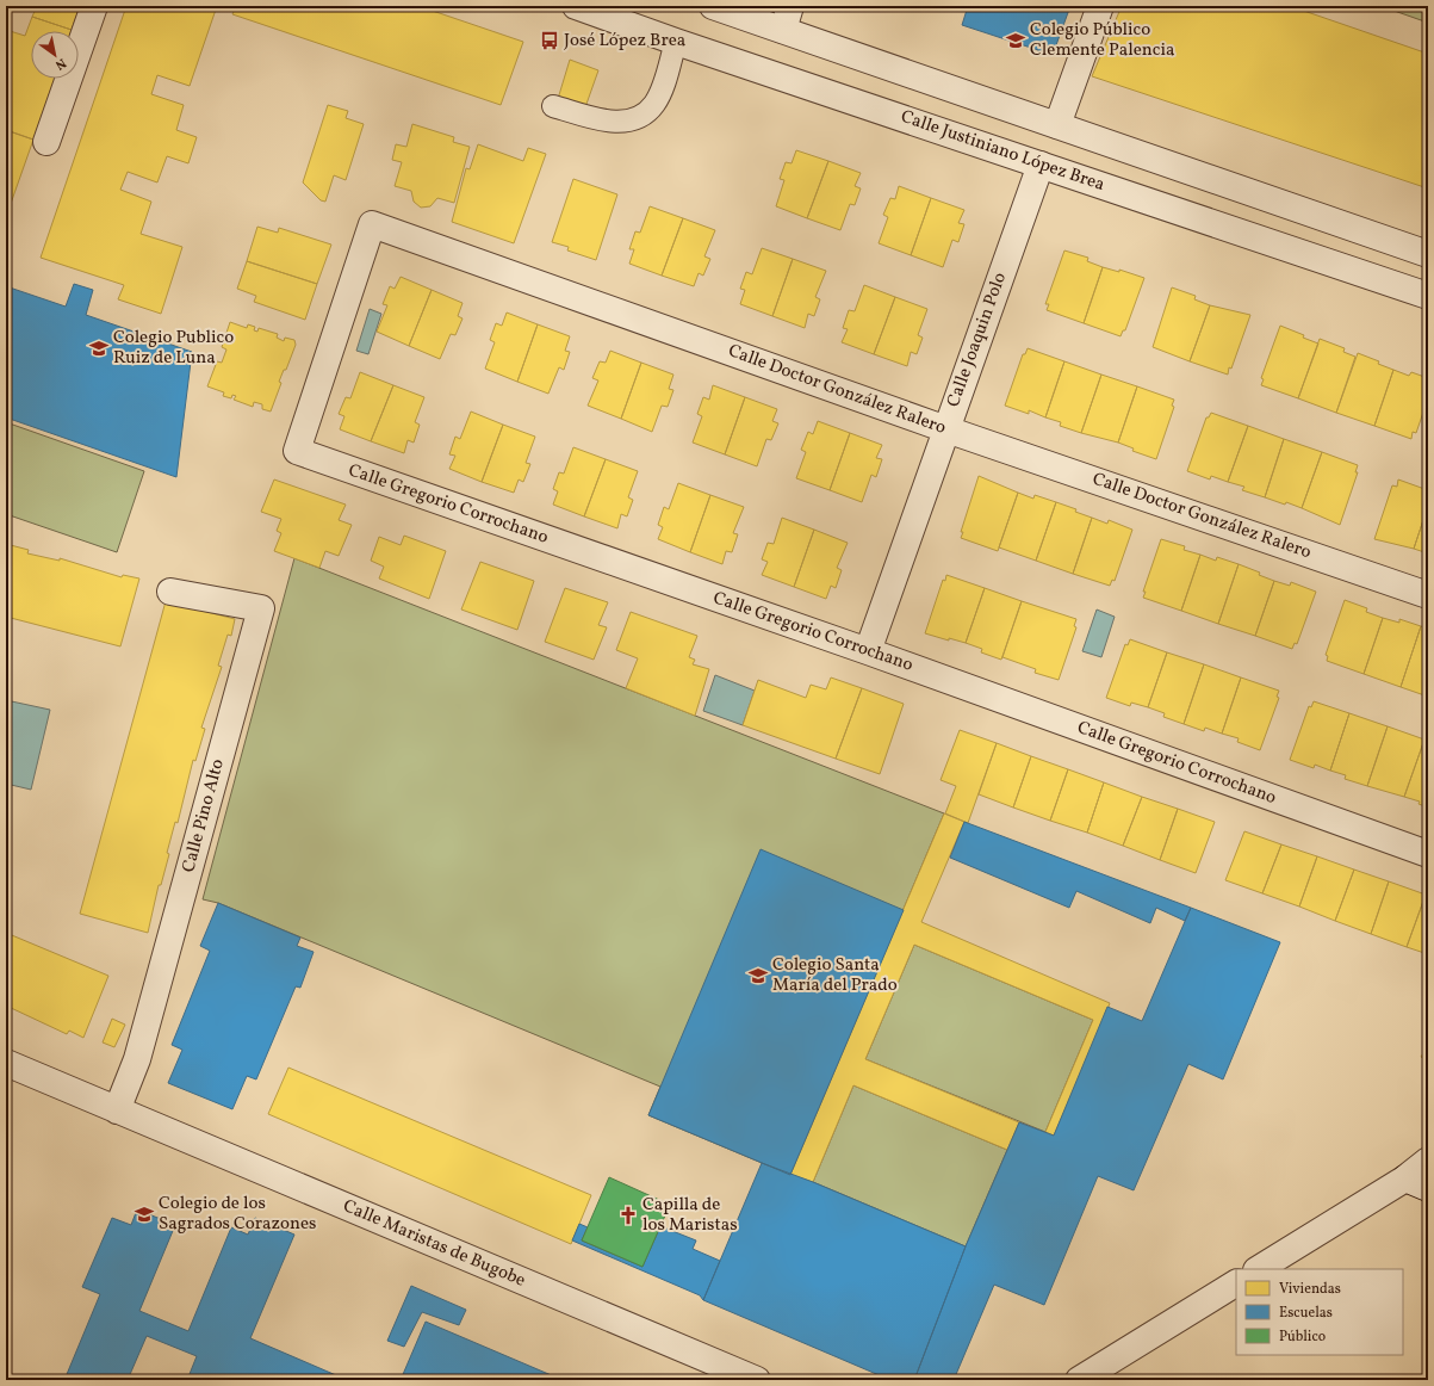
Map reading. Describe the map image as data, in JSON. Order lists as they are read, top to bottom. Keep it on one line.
{"streets":{"street":["Calle Justiniano López Brea","Calle Joaquin Polo","Calle Doctor González Ralero","Calle Gregorio Corrochano","Calle Pino Alto","Calle Maristas de Bugobe"]},"crossings":[["Calle Justiniano López Brea","Calle Joaquin Polo"],["Calle Joaquin Polo","Calle Doctor González Ralero"],["Calle Joaquin Polo","Calle Gregorio Corrochano"],["Calle Doctor González Ralero","Calle Gregorio Corrochano"],["Calle Pino Alto","Calle Maristas de Bugobe"]],"places":{"bus stop":["José López Brea"],"school or university":["Colegio Público Clemente Palencia","Colegio Publico Ruiz de Luna","Colegio Santa María del Prado","Colegio de los Sagrados Corazones"],"church":["Capilla de los Maristas"]},"legend":["Viviendas","Escuelas","Público"],"north":"bottom right"}
